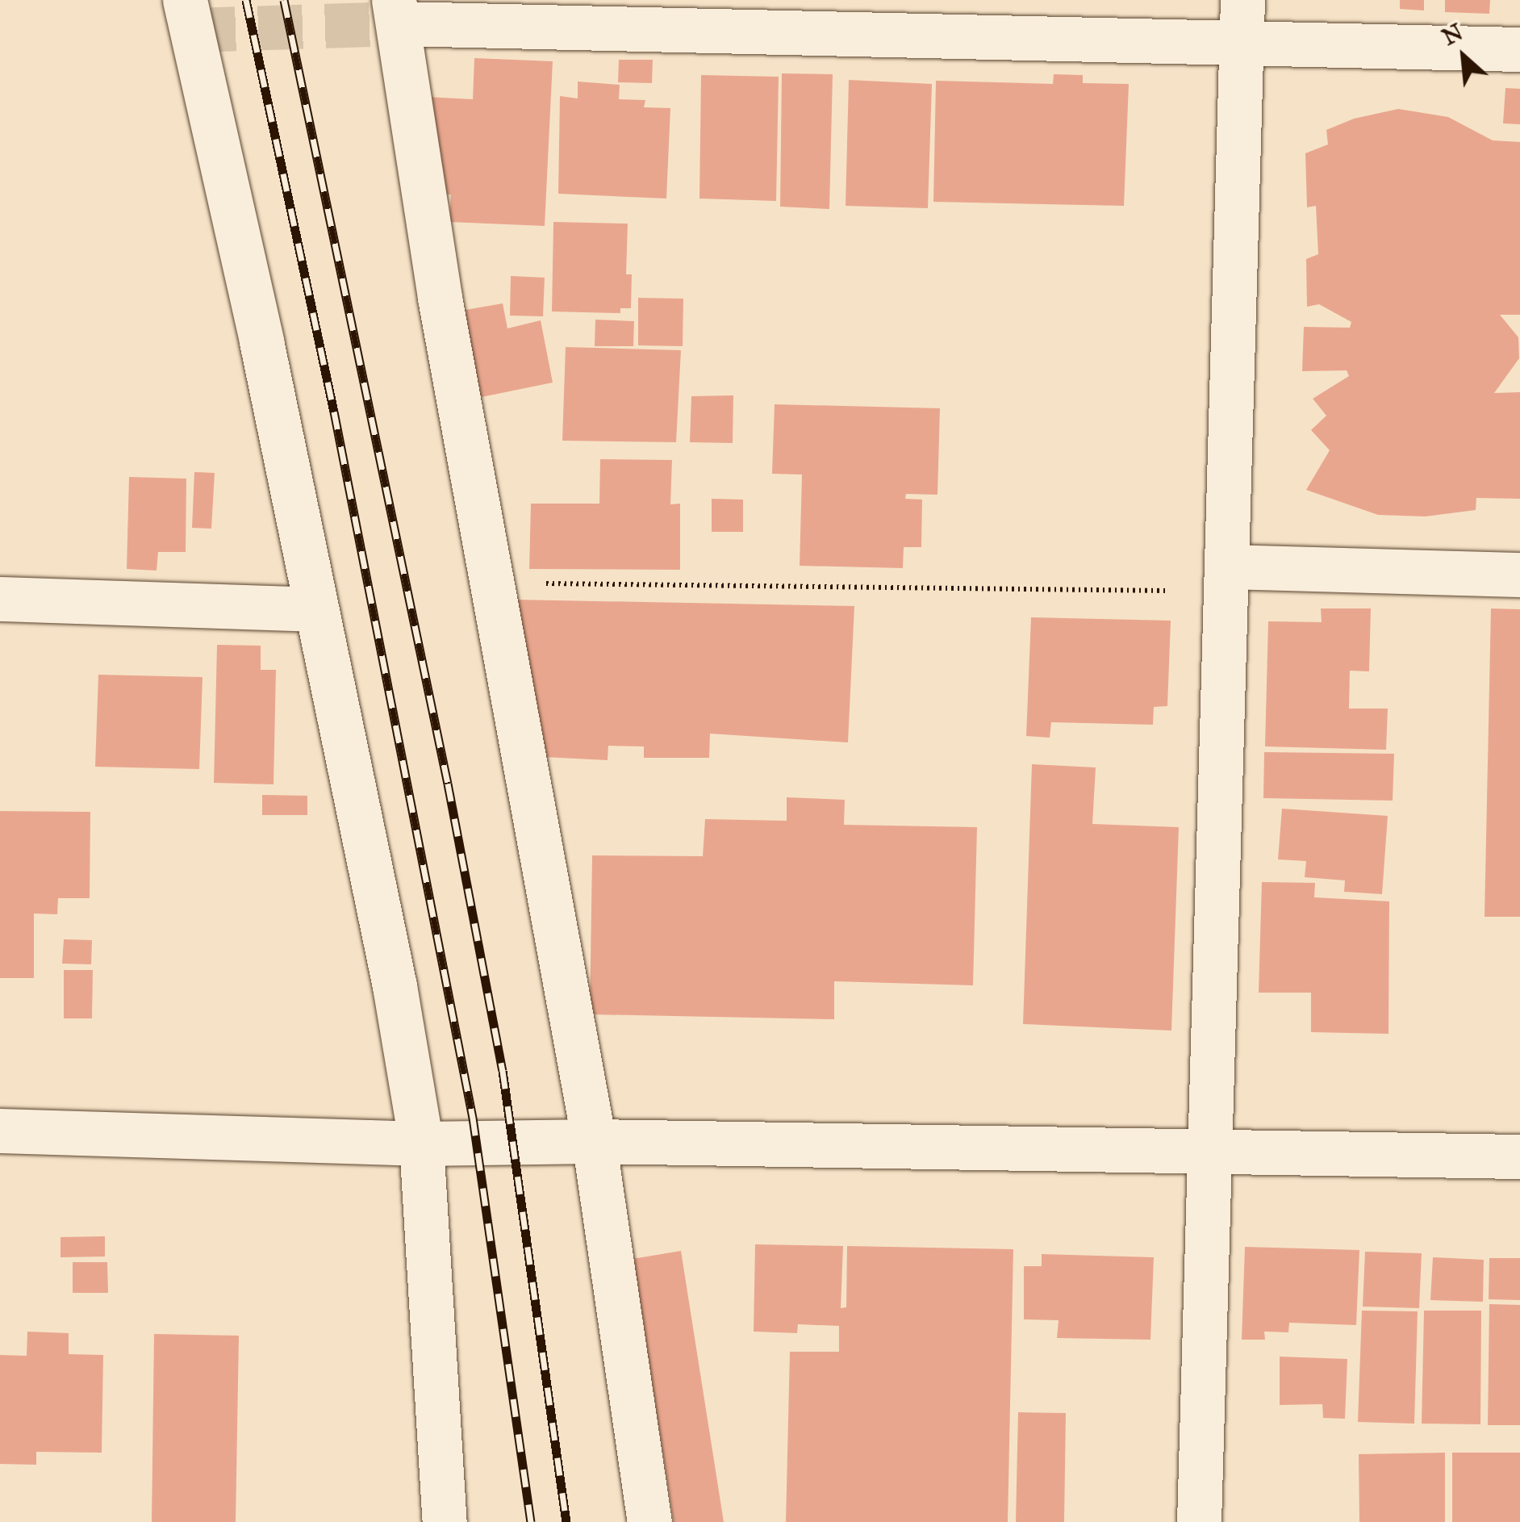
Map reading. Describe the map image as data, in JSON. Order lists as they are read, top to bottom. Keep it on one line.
{"north":"top left"}
